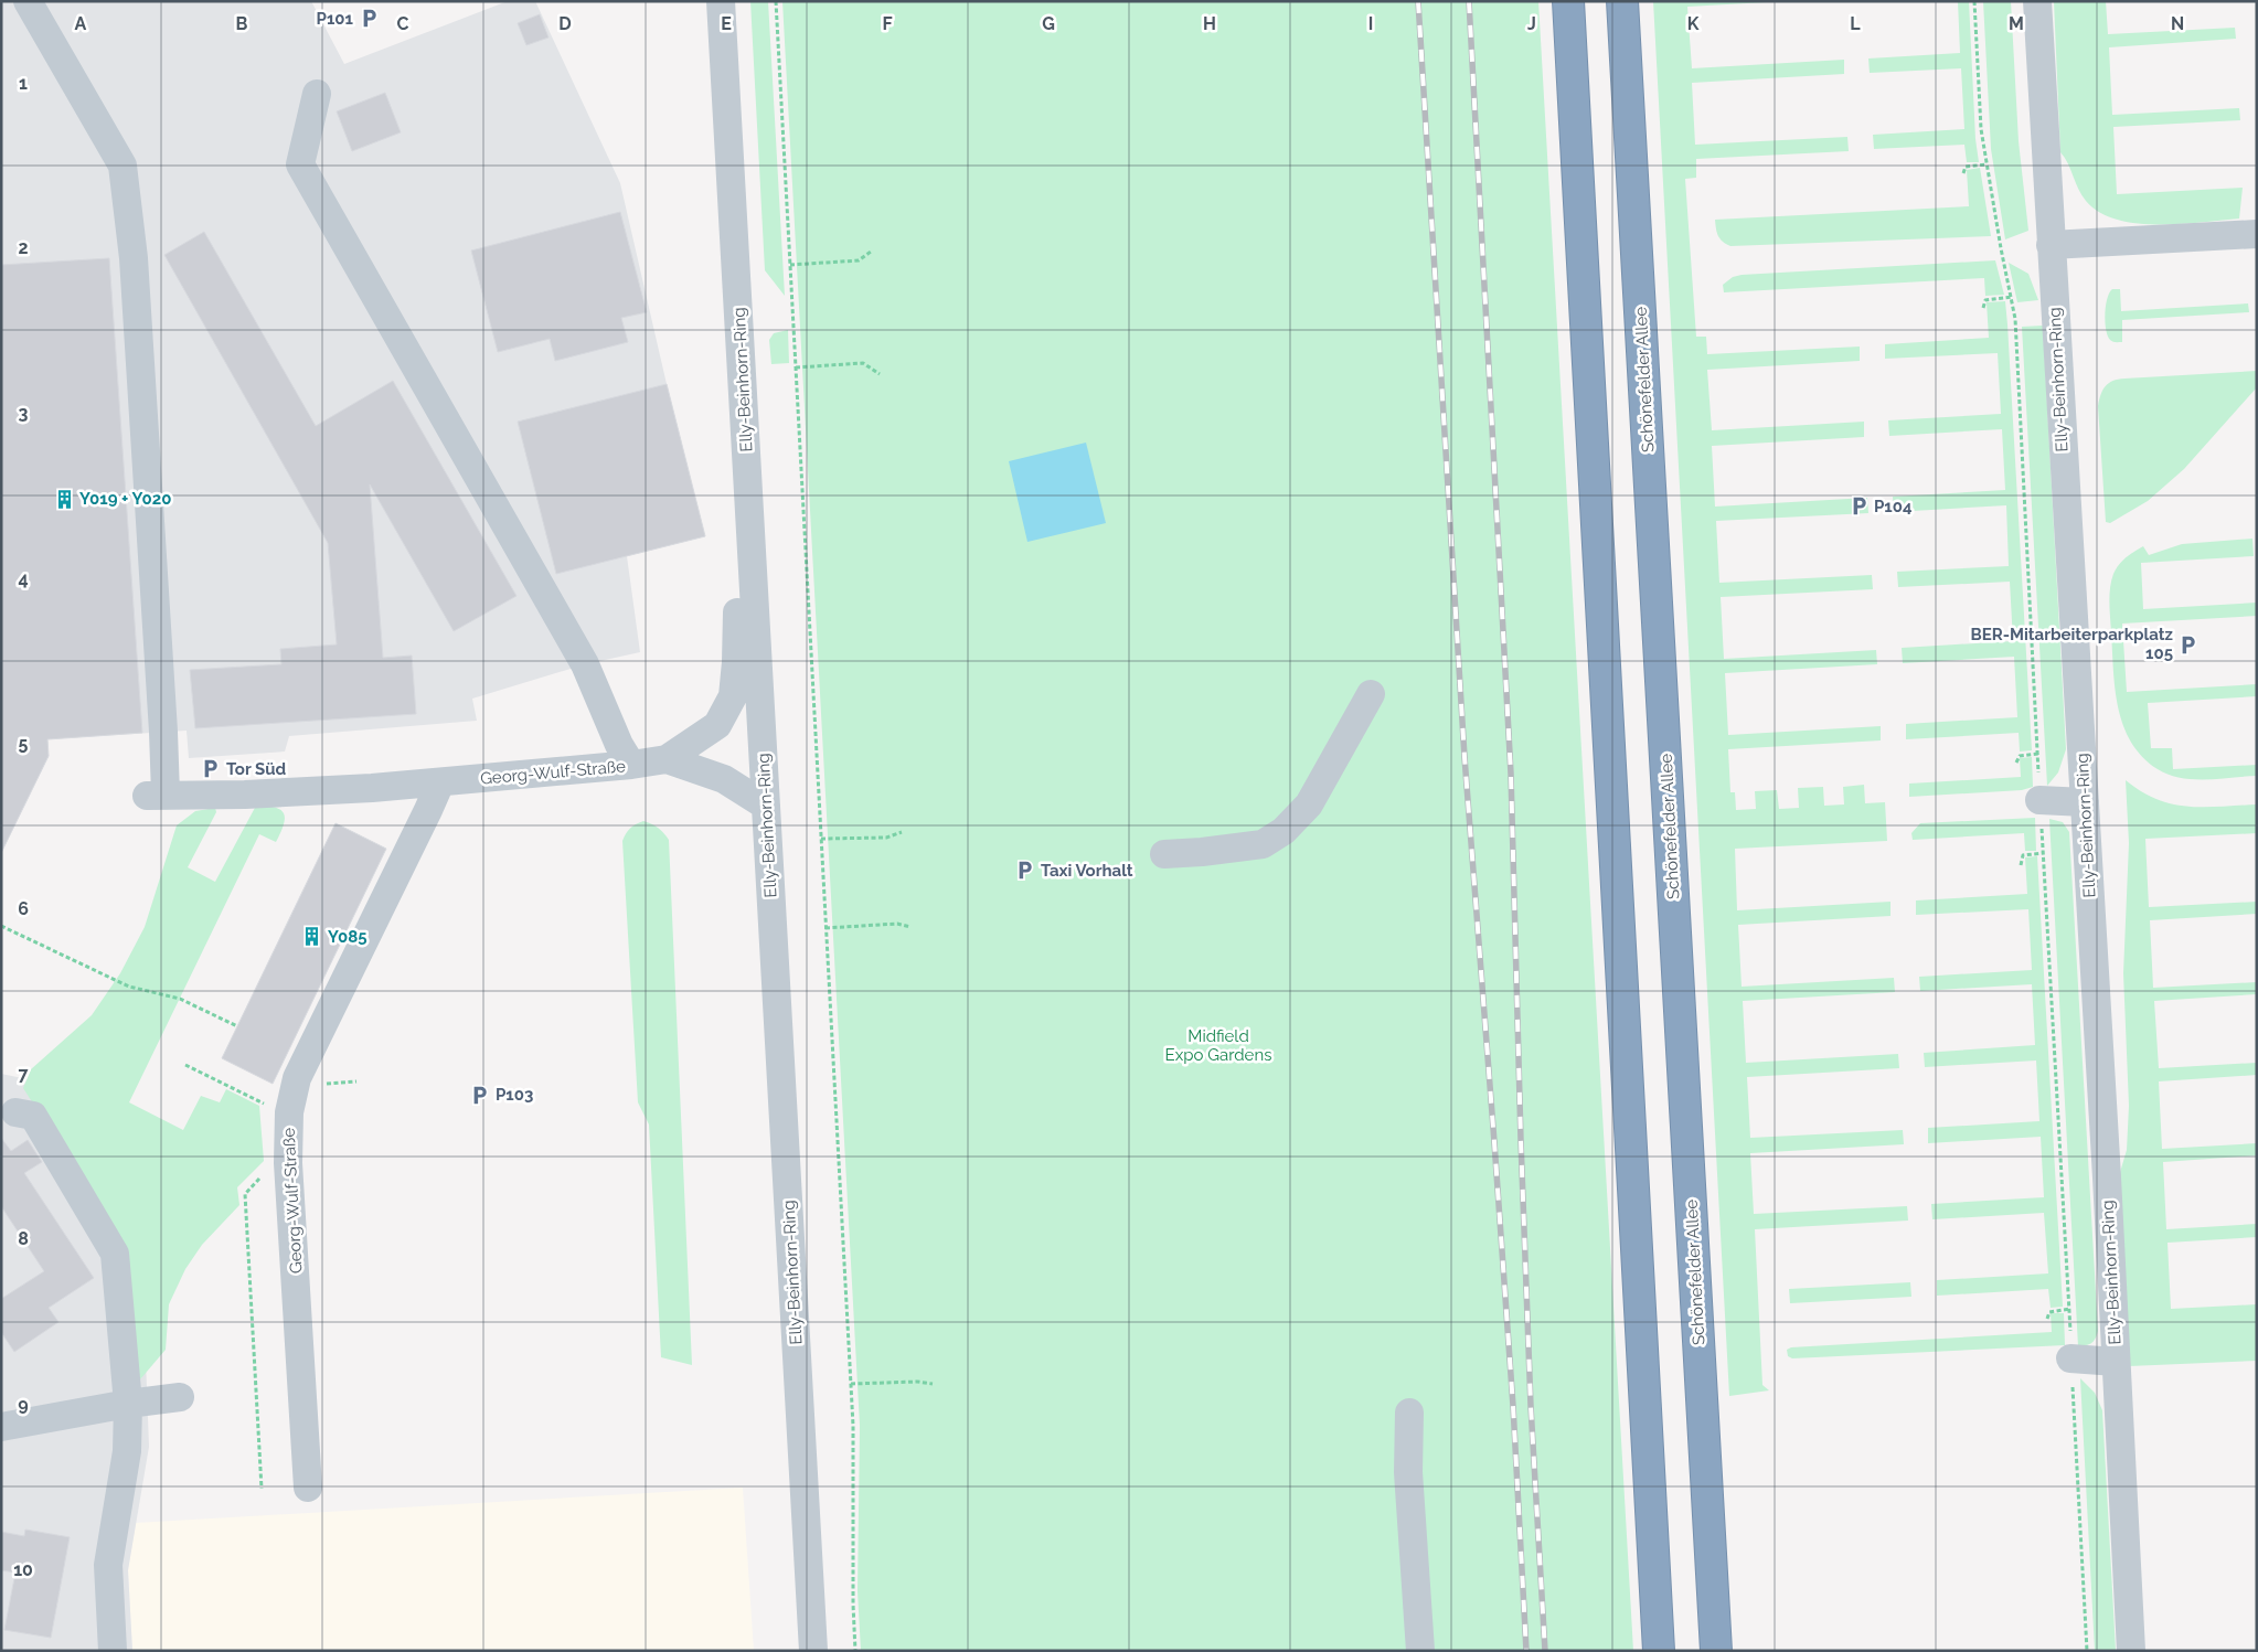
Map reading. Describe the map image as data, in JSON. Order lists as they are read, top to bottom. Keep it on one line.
{"streets":{"highway":["Schönefelder Allee"],"street":["Elly-Beinhorn-Ring","Georg-Wulf-Straße"]},"parks":["Midfield Expo Gardens"],"places":{"parking":["P101","P104","BER-Mitarbeiterparkplatz 105","Tor Süd","Taxi Vorhalt","P103"],"building":["Y019 + Y020","Y085"]},"grid":{"columns":["A","B","C","D","E","F","G","H","I","J","K","L","M","N"],"rows":["1","2","3","4","5","6","7","8","9","10"]}}
